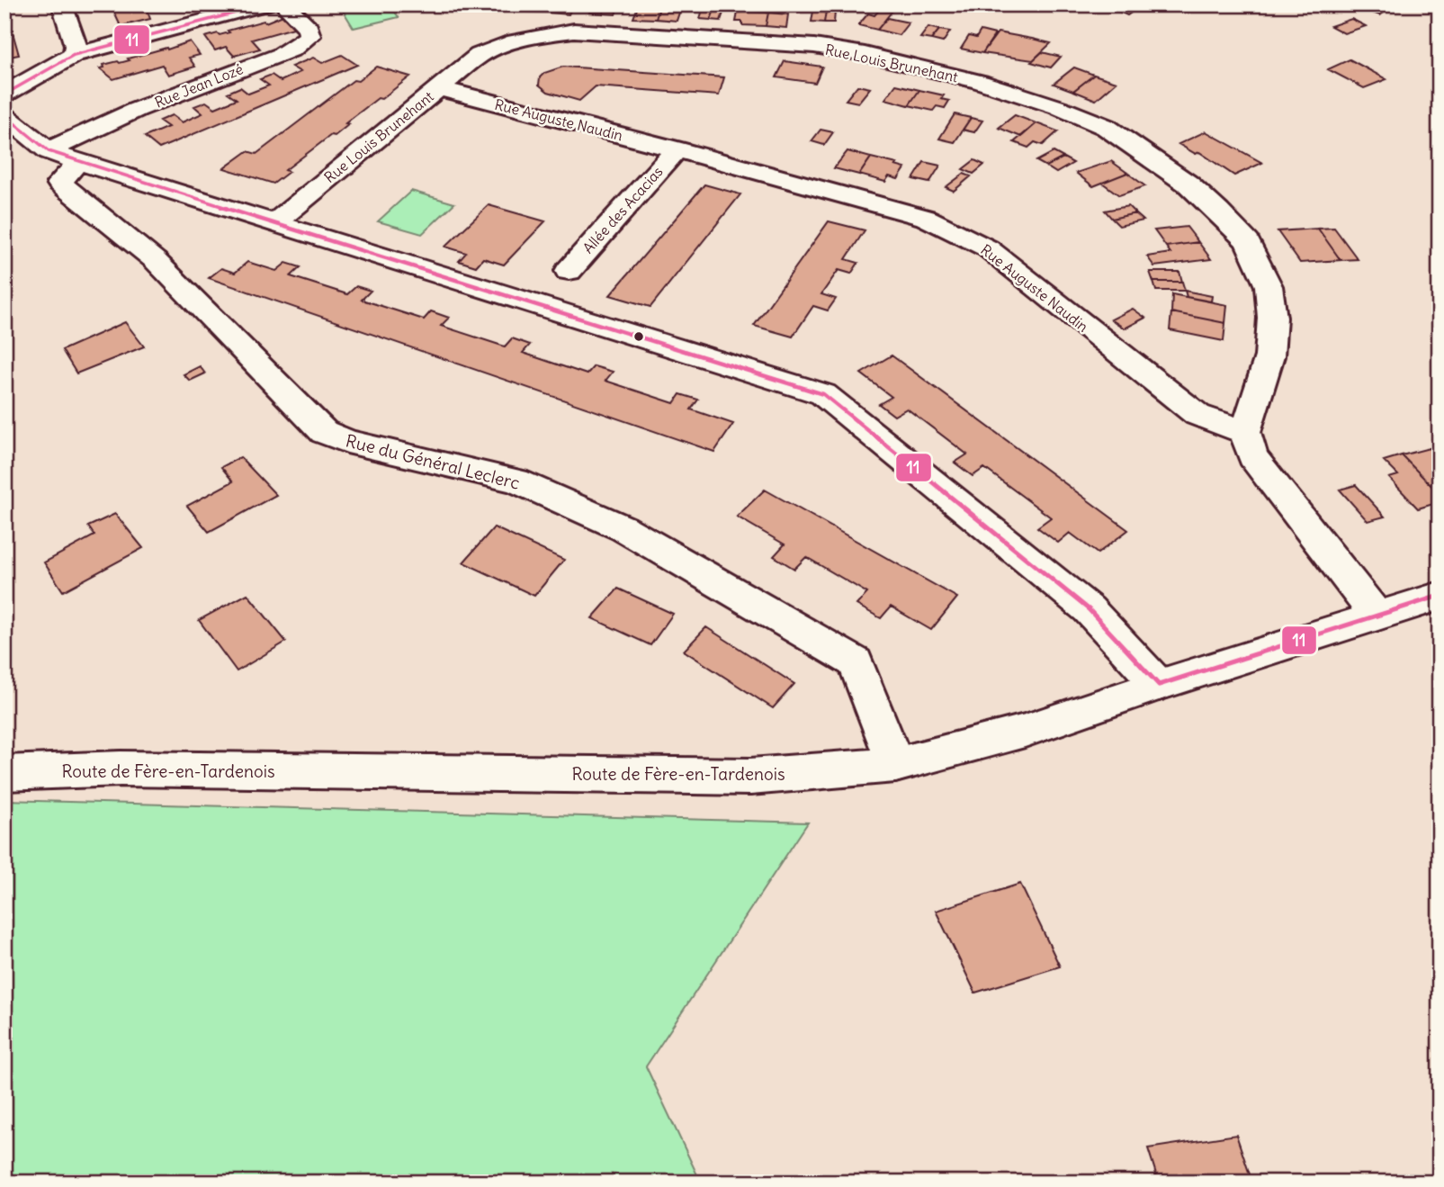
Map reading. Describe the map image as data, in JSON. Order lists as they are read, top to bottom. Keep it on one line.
{"streets":{"street":["Rue Louis Brunehant","Rue Jean Lozé","Rue Auguste Naudin","Allée des Acacias","Rue du Général Leclerc","Route de Fère-en-Tardenois"]},"crossings":[["Rue Louis Brunehant","Rue Auguste Naudin"],["Rue Auguste Naudin","Allée des Acacias"],["Rue du Général Leclerc","Route de Fère-en-Tardenois"]],"lines":["transit line 11"]}
